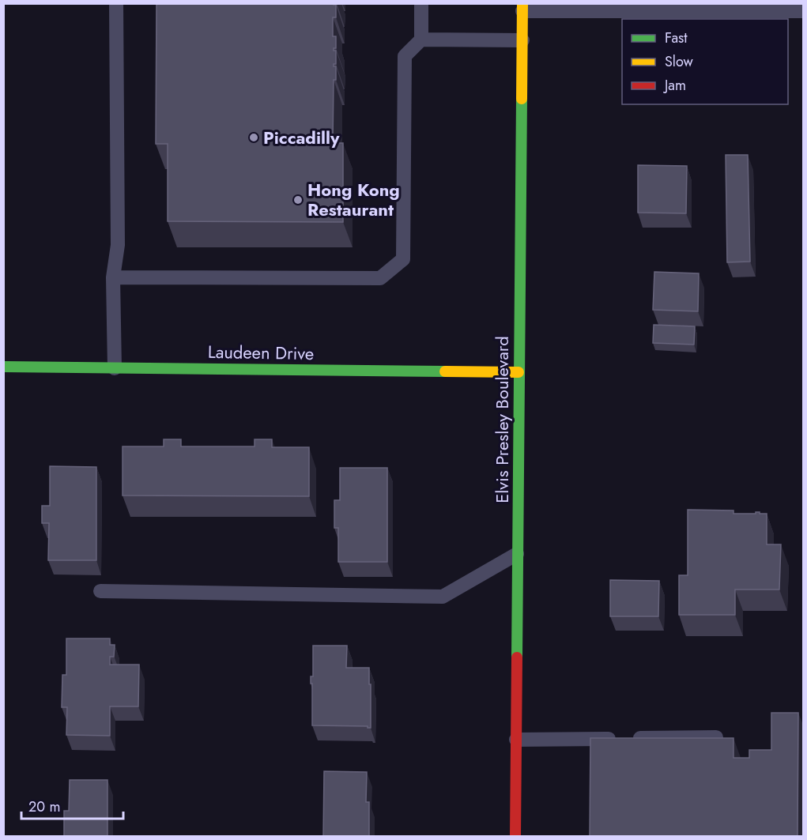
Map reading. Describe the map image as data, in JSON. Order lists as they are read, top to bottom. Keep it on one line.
{"streets":{"main road":["Laudeen Drive","Elvis Presley Boulevard"]},"crossings":[["Laudeen Drive","Elvis Presley Boulevard"]],"places":["Piccadilly","Hong Kong Restaurant"],"legend":["Fast","Slow","Jam"],"scale_bar":"20 m"}
